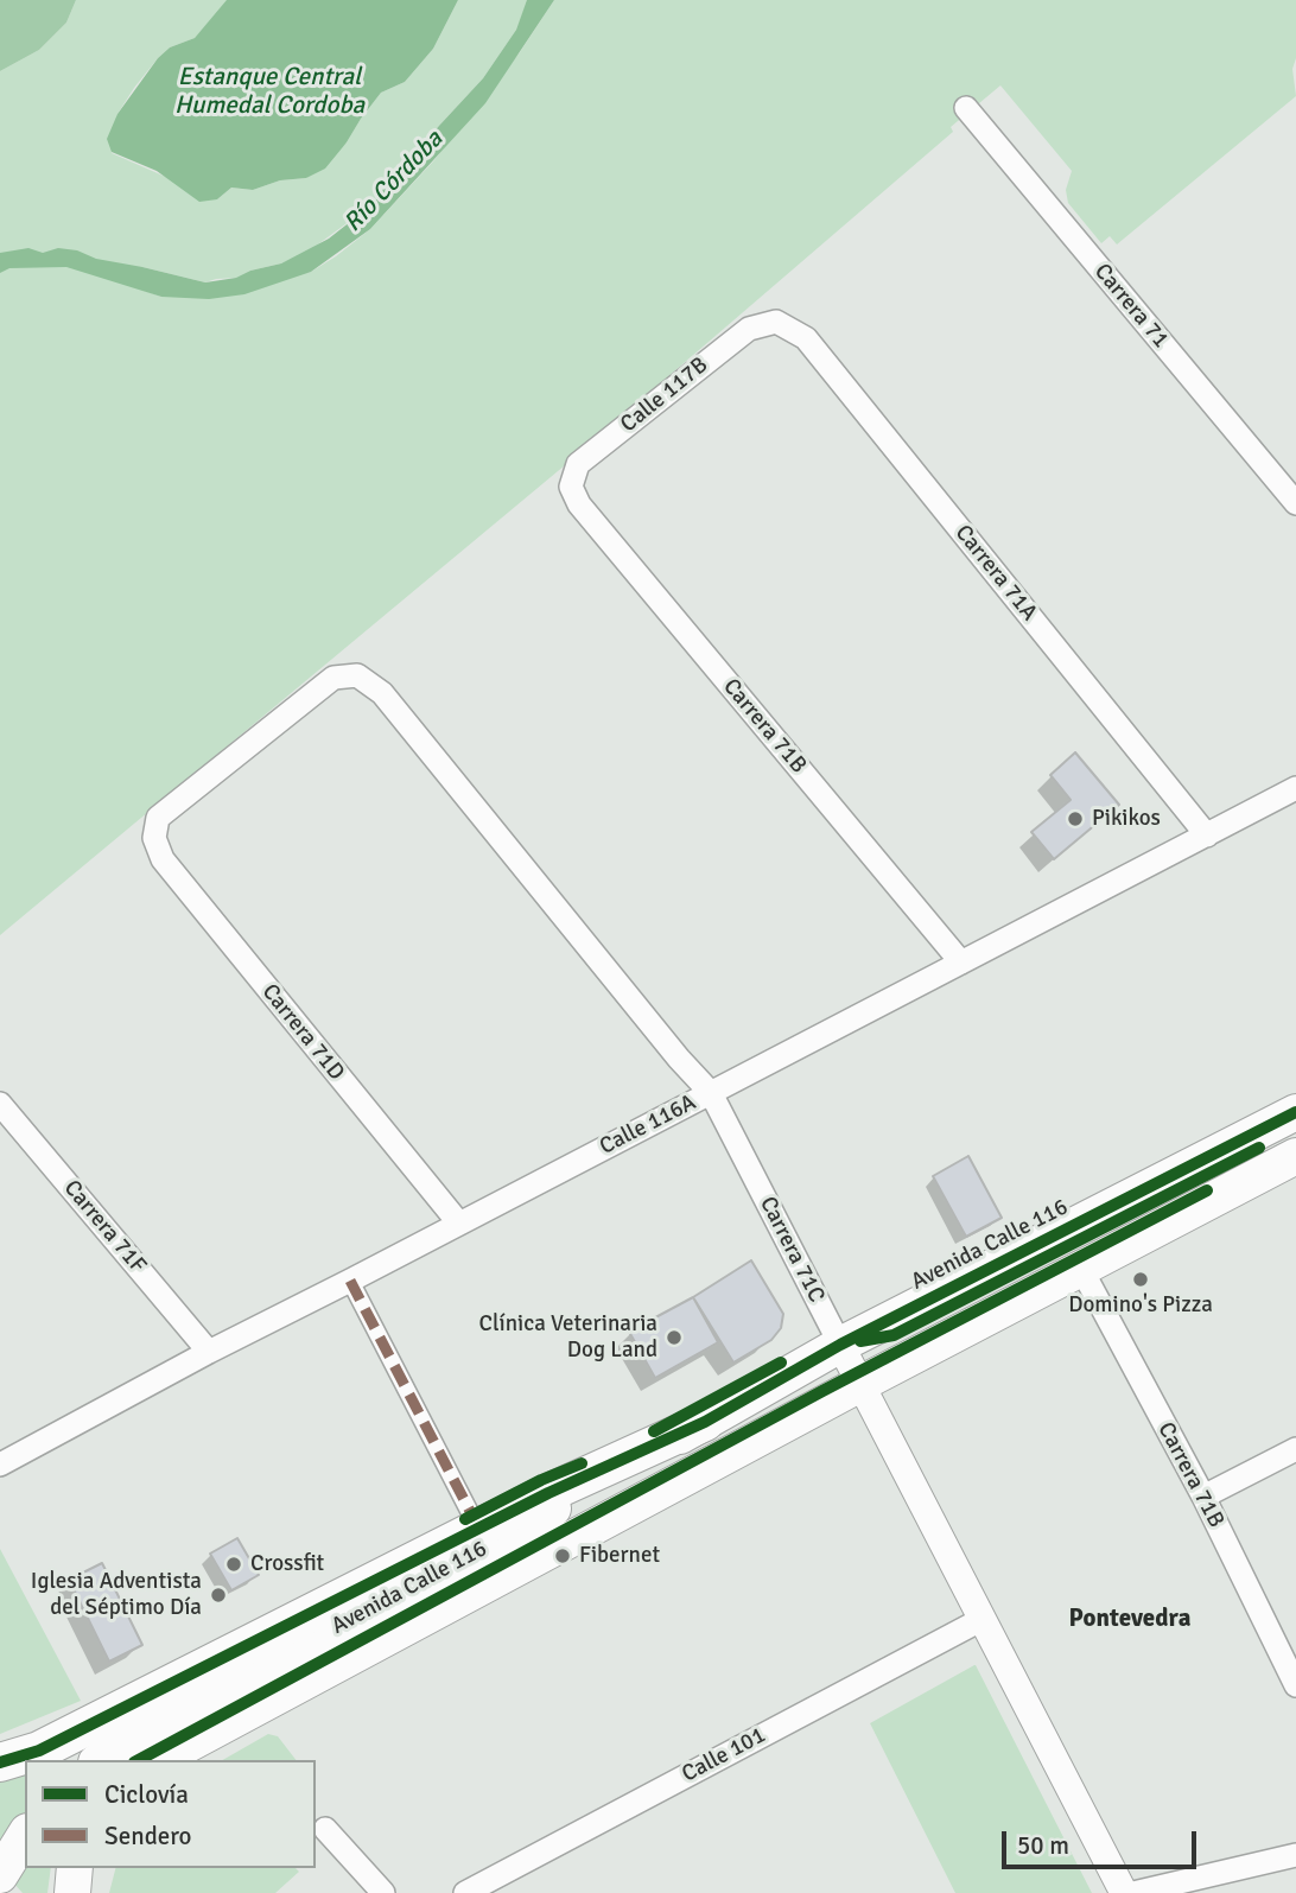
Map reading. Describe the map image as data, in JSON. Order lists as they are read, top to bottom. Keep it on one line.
{"streets":{"main road":["Avenida Calle 116"],"street":["Carrera 71","Calle 117B","Carrera 71A","Carrera 71B","Carrera 71D","Calle 116A","Carrera 71F","Carrera 71C","Calle 101"]},"crossings":[["Calle 117B","Carrera 71A"],["Calle 117B","Carrera 71B"],["Carrera 71A","Calle 116A"],["Carrera 71B","Calle 116A"],["Carrera 71B","Avenida Calle 116"],["Carrera 71D","Calle 116A"],["Carrera 71D","Carrera 71C"],["Calle 116A","Carrera 71F"],["Calle 116A","Carrera 71C"],["Avenida Calle 116","Carrera 71C"],["Carrera 71C","Calle 101"]],"districts":["Pontevedra"],"water":["Estanque Central Humedal Cordoba","Río Córdoba"],"places":["Pikikos","Domino's Pizza","Clínica Veterinaria Dog Land","Fibernet","Crossfit","Iglesia Adventista del Séptimo Día"],"legend":["Ciclovía","Sendero"],"scale_bar":"50 m"}
